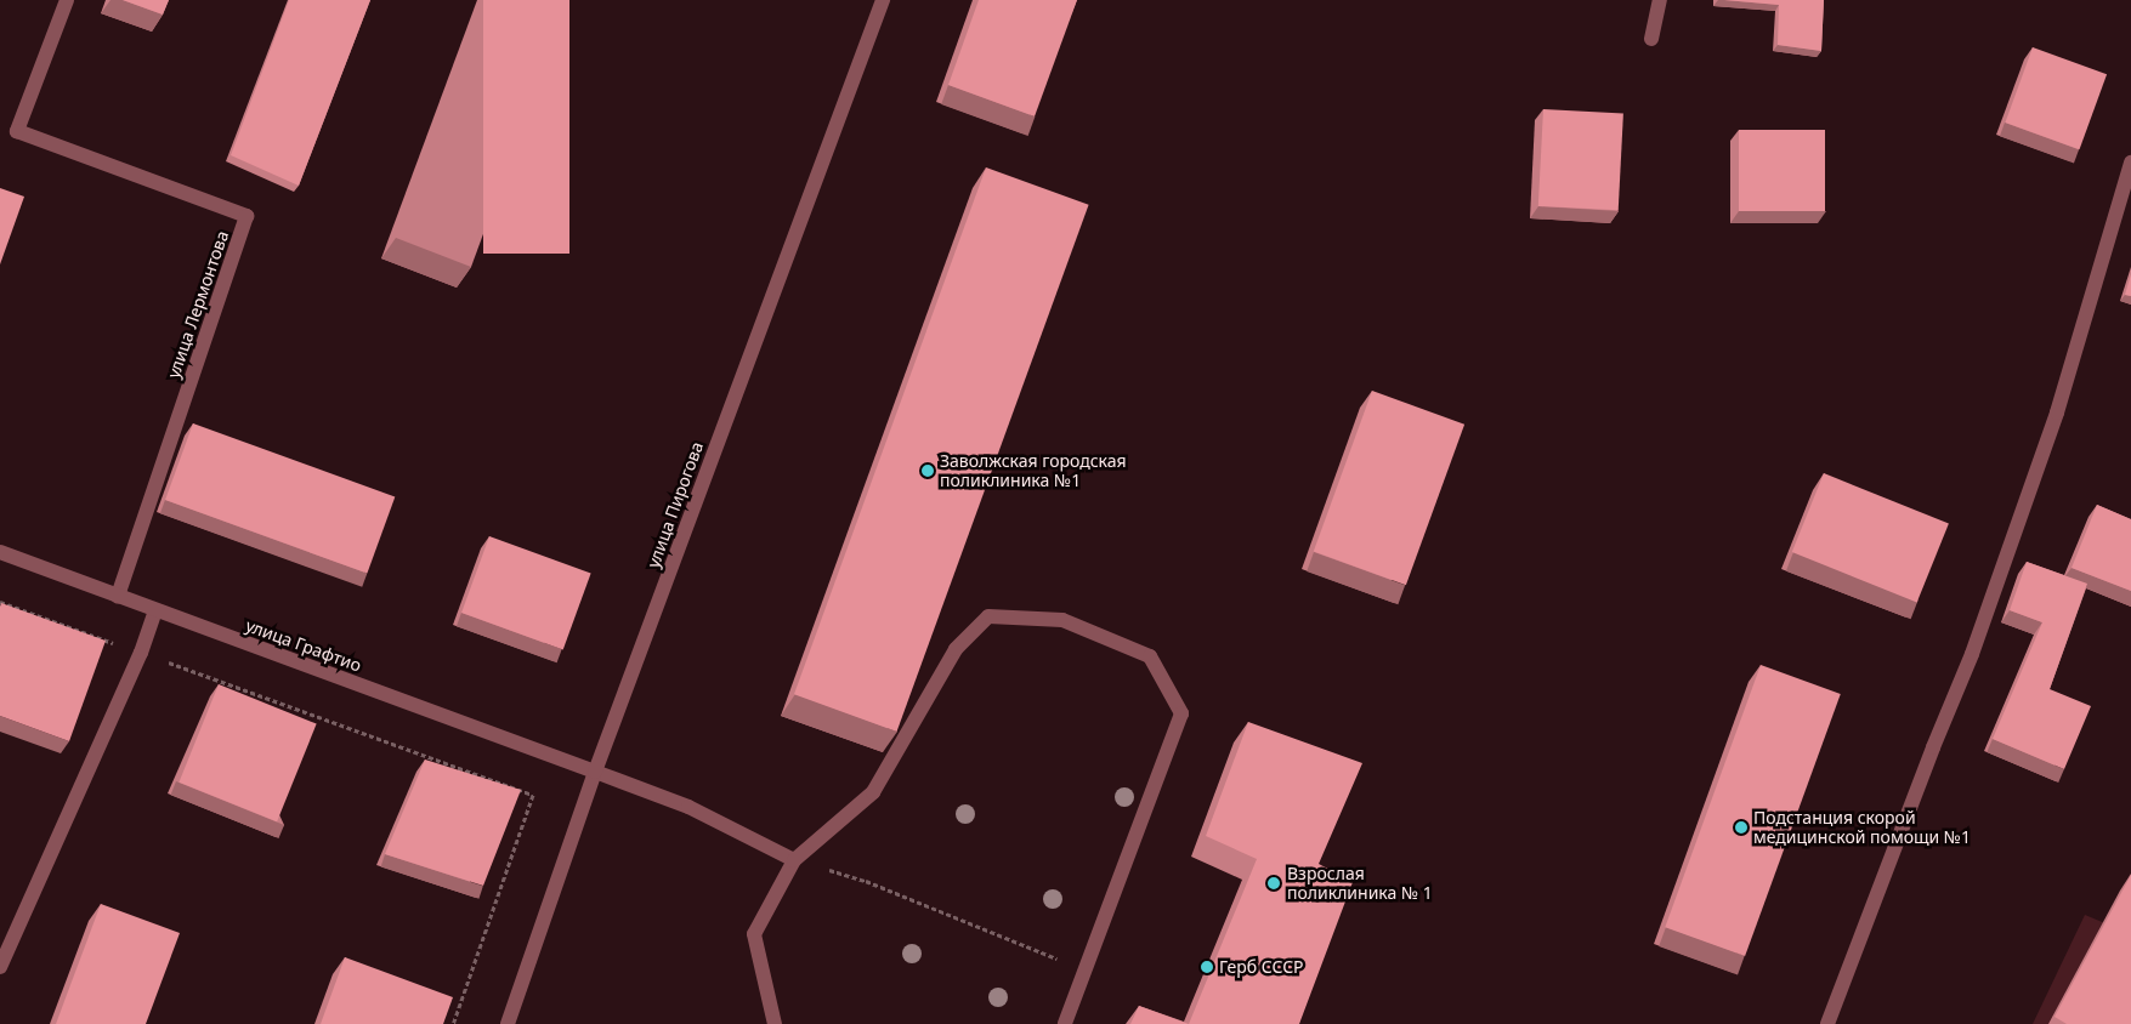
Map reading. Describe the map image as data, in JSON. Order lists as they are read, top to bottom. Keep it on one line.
{"streets":{"street":["улица Лермонтова","улица Пирогова","улица Графтио"]},"crossings":[["улица Лермонтова","улица Графтио"],["улица Пирогова","улица Графтио"]],"places":["Заволжская городская поликлиника №1","Подстанция скорой медицинской помощи №1","Взрослая поликлиника № 1","Герб СССР"]}
